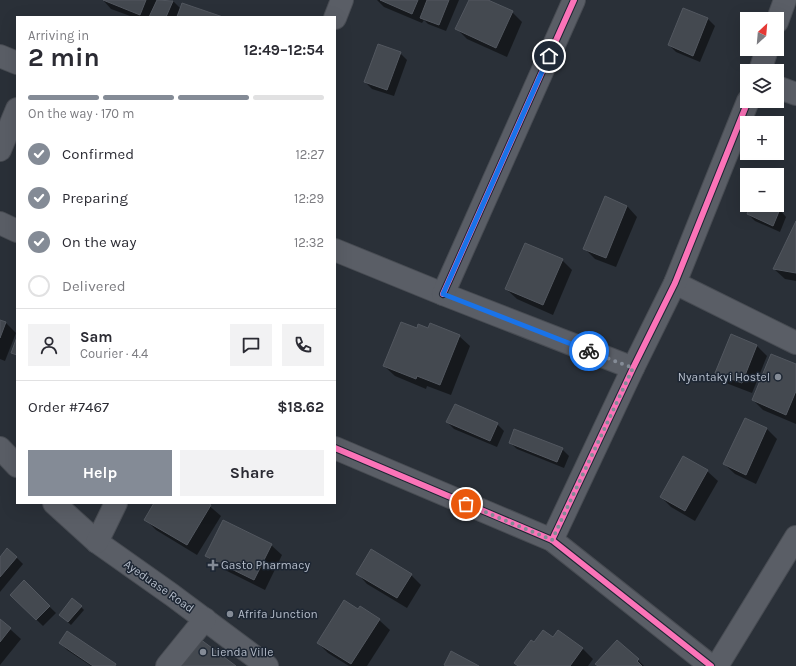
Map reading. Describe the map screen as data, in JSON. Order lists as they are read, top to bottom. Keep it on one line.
{"streets":{"street":["Ayeduase Road"]},"places":{"other":["Nyantakyi Hostel","Afrifa Junction","Lienda Ville"],"health":["Gasto Pharmacy"]},"north":"top right","page":{"map_buttons":["+","−"],"heading":["2 min","Arriving in","12:49–12:54"],"panel":["Sam","Courier · 4.4","Order #7467","$18.62"],"bar":"On the way · 170 m","list":[["Confirmed","12:27"],["Preparing","12:29"],["On the way","12:32"],"Delivered"],"buttons":["Help","Share"]}}
